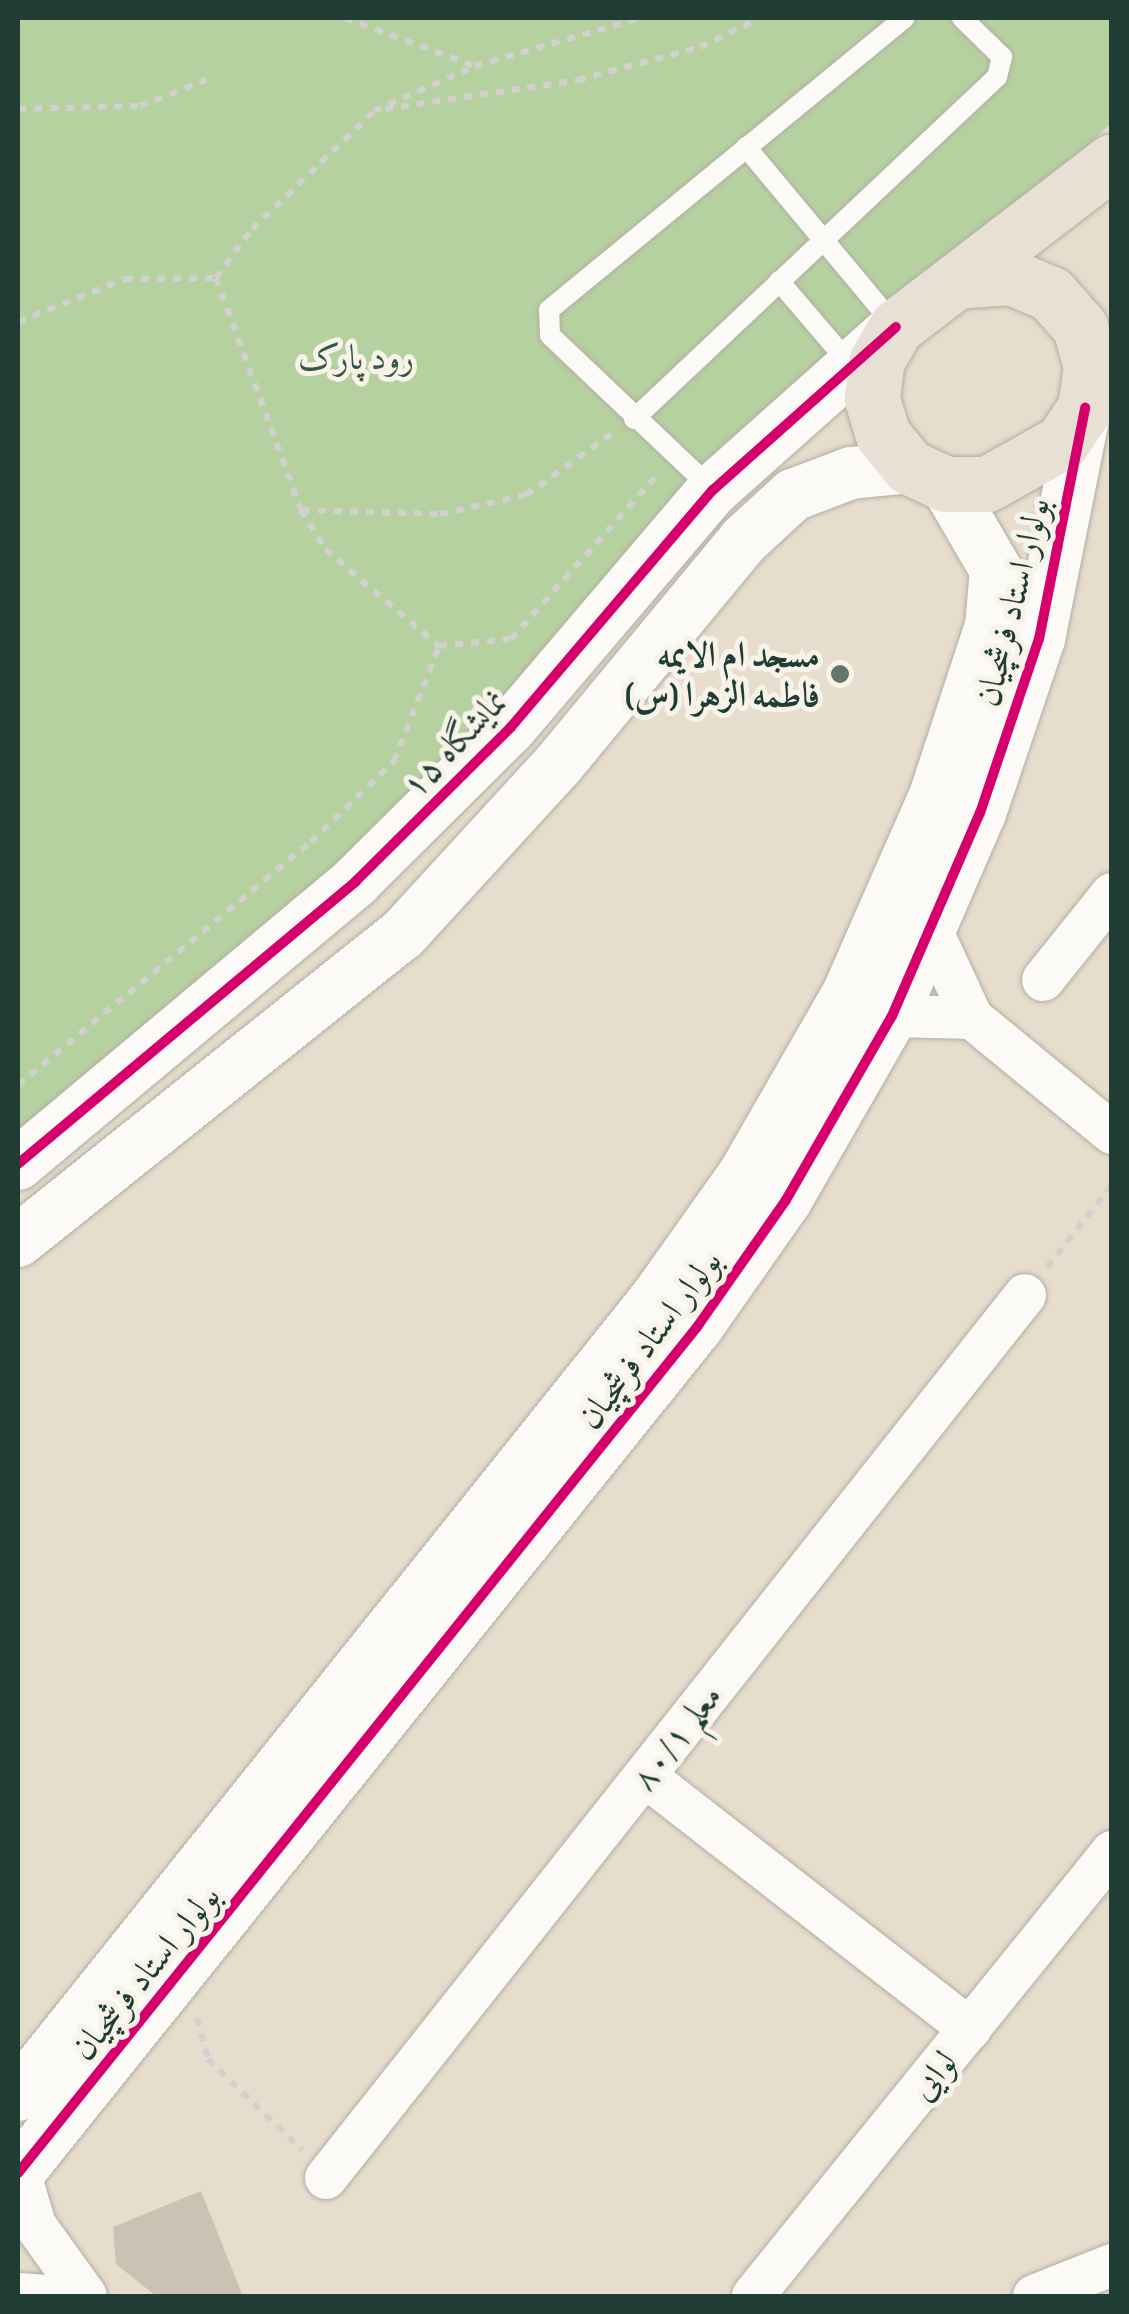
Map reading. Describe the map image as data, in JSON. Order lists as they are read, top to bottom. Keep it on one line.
{"streets":{"street":["بولوار استاد فرشچیان","نمایشگاه ۱۵","معلم ۸۰/۱","لوایی"]},"crossings":[["بولوار استاد فرشچیان","نمایشگاه ۱۵"]],"parks":["رود پارک"],"places":["مسجد ام الایمه فاطمه الزهرا (س)"]}
